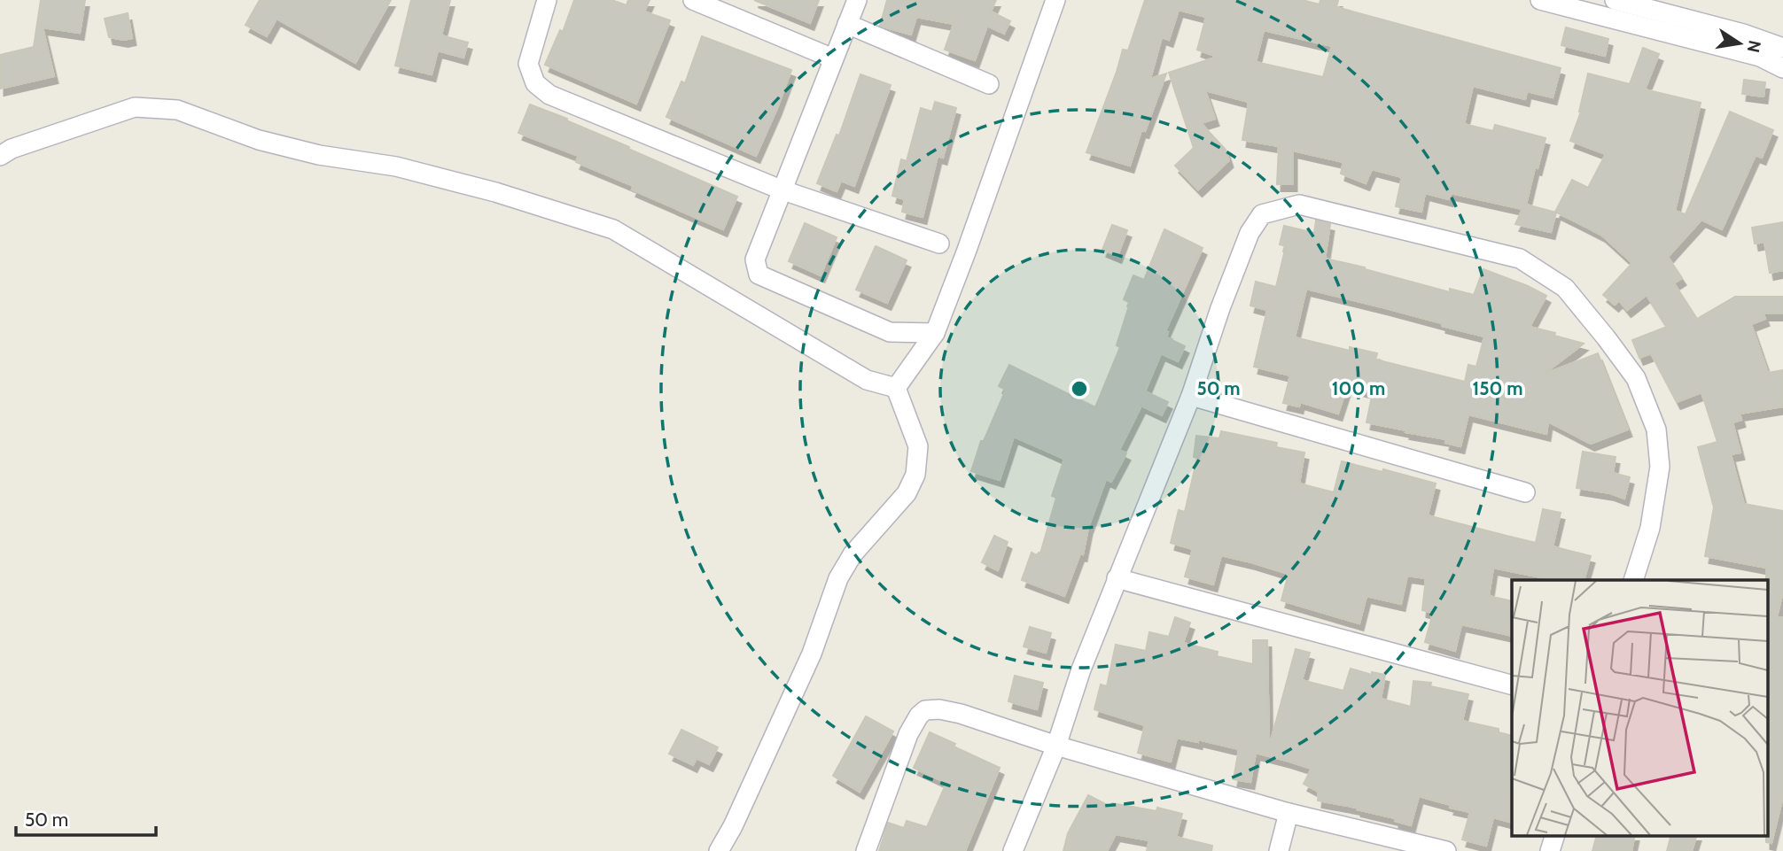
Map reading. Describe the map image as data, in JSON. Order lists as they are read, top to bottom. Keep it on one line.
{"scale_bar":"50 m","north":"right","rings":["50 m","100 m","150 m"]}
